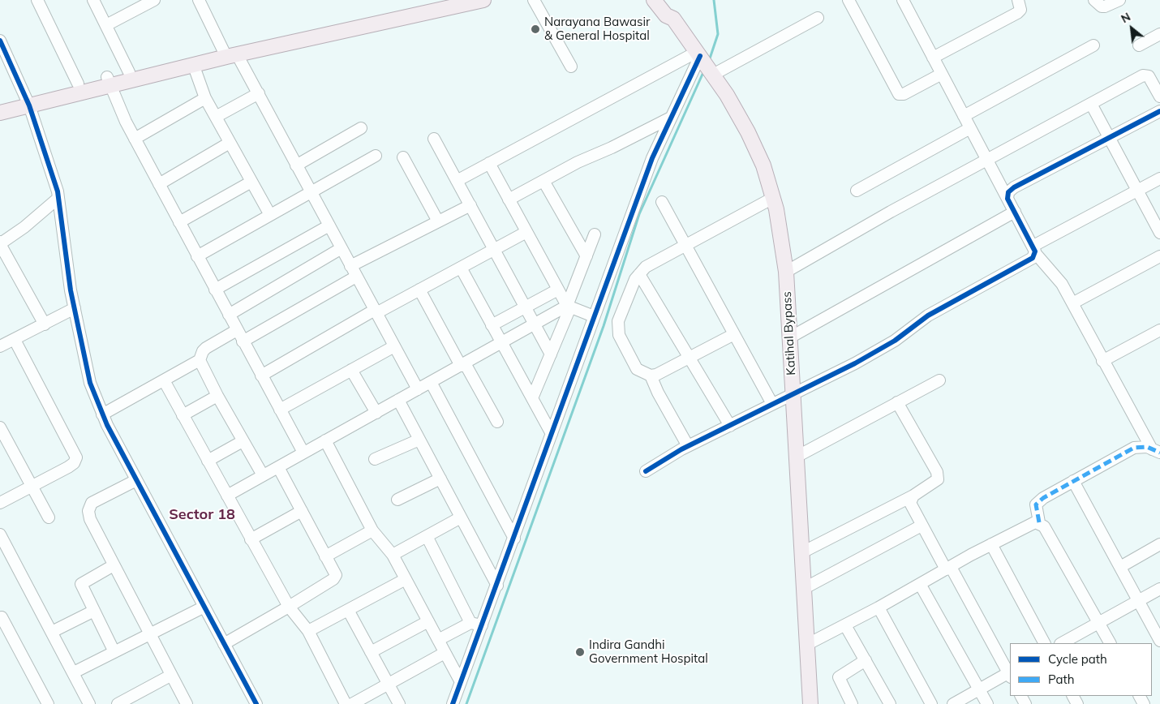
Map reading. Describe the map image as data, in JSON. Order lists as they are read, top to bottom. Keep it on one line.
{"streets":{"main road":["Katihal Bypass"]},"districts":["Sector 18"],"places":["Narayana Bawasir & General Hospital","Indira Gandhi Government Hospital"],"legend":["Cycle path","Path"],"north":"top left"}
